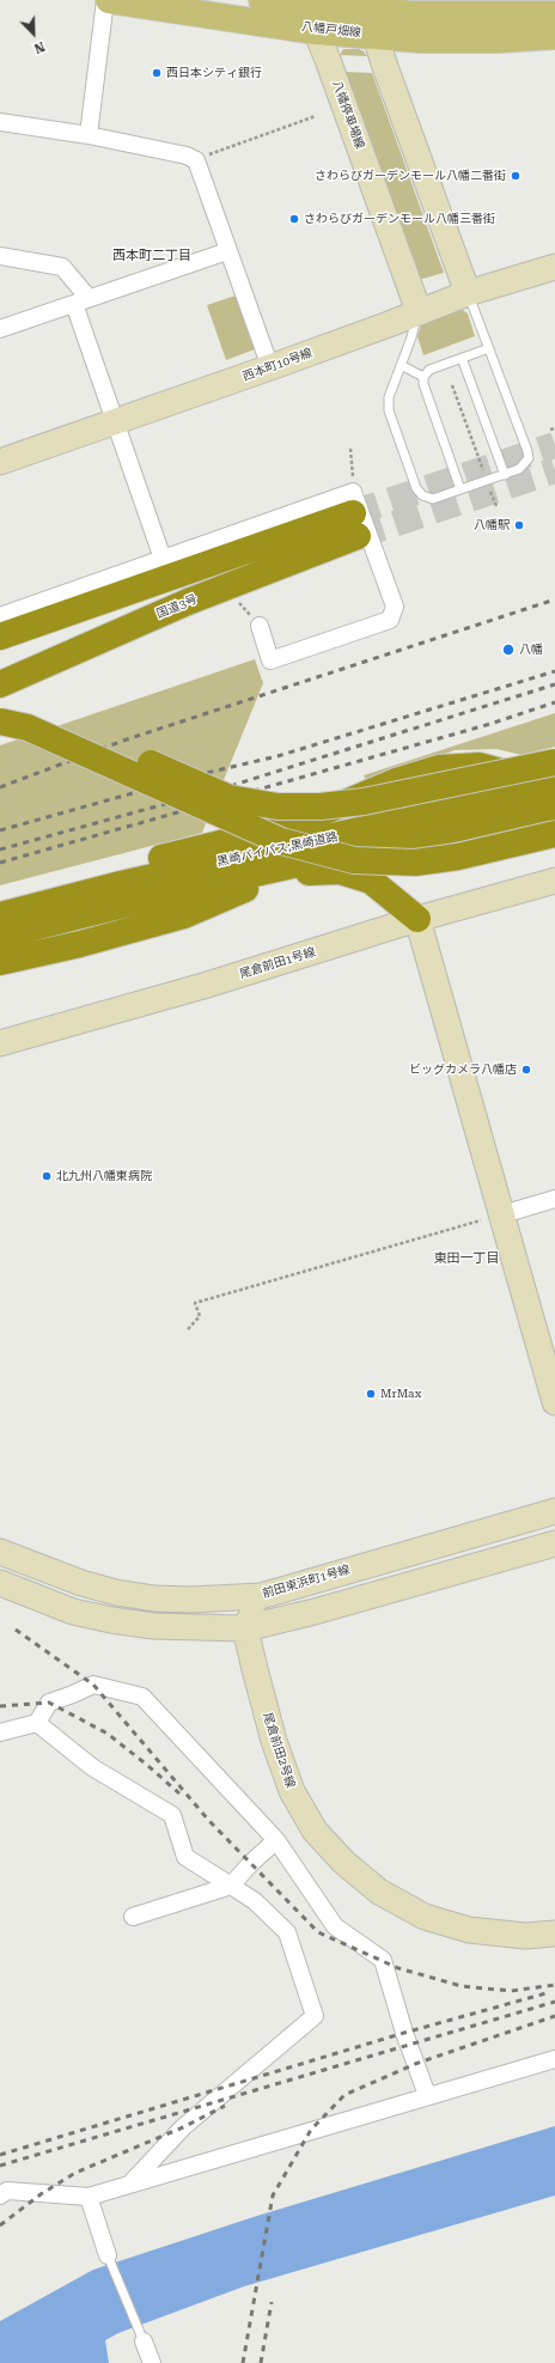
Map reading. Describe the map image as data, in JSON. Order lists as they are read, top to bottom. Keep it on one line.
{"streets":{"highway":["国道3号","黒崎バイパス;黒崎道路"],"main road":["八幡戸畑線"],"street":["八幡停車場線","西本町10号線","尾倉前田1号線","前田東浜町1号線","尾倉前田2号線"]},"crossings":[["八幡戸畑線","八幡停車場線"],["八幡停車場線","西本町10号線"]],"districts":["西本町二丁目","東田一丁目"],"places":["西日本シティ銀行","さわらびガーデンモール八幡二番街","さわらびガーデンモール八幡三番街","八幡駅","八幡","ビッグカメラ八幡店","北九州八幡東病院","MrMax"],"north":"bottom right"}
